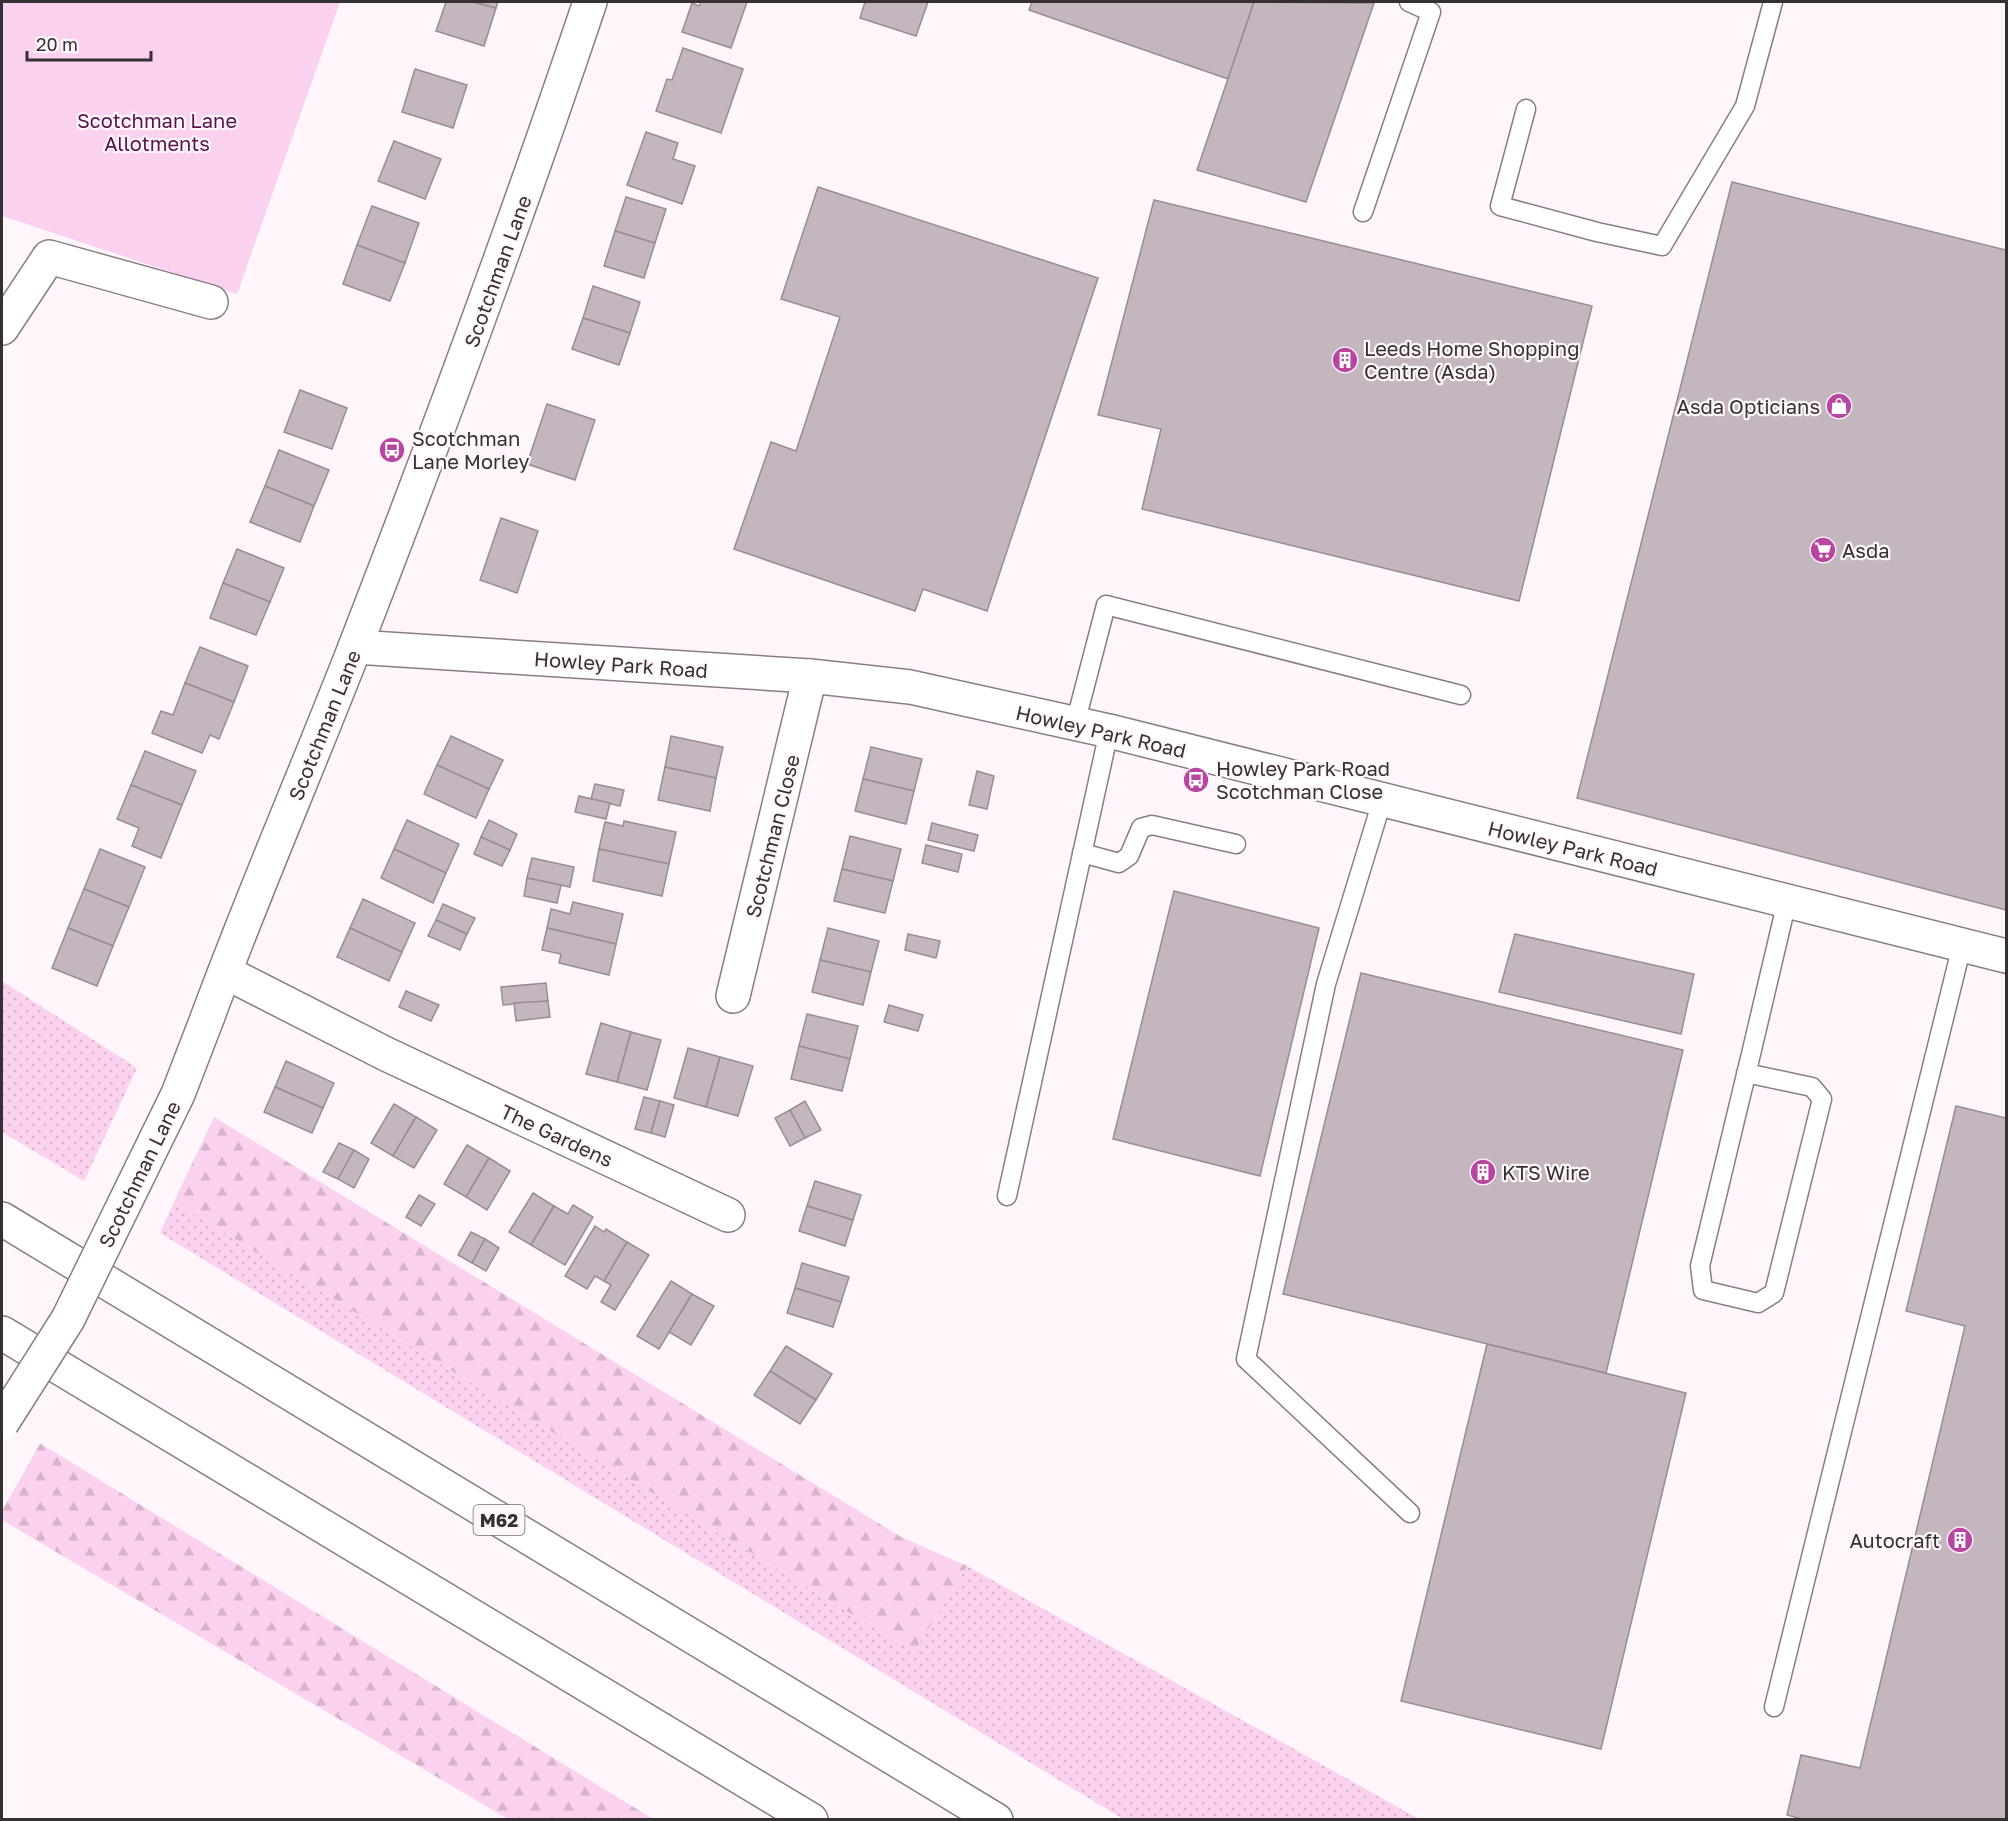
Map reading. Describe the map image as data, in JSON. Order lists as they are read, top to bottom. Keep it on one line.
{"streets":{"main road":["Scotchman Lane","Howley Park Road","Scotchman Close","The Gardens","M62"]},"crossings":[["Scotchman Lane","Howley Park Road"],["Scotchman Lane","The Gardens"],["Howley Park Road","Scotchman Close"]],"parks":["Scotchman Lane Allotments"],"places":{"building":["Leeds Home Shopping Centre (Asda)","KTS Wire","Autocraft"],"shop":["Asda Opticians"],"bus stop":["Scotchman Lane Morley","Howley Park Road Scotchman Close"],"supermarket":["Asda"]},"scale_bar":"20 m"}
